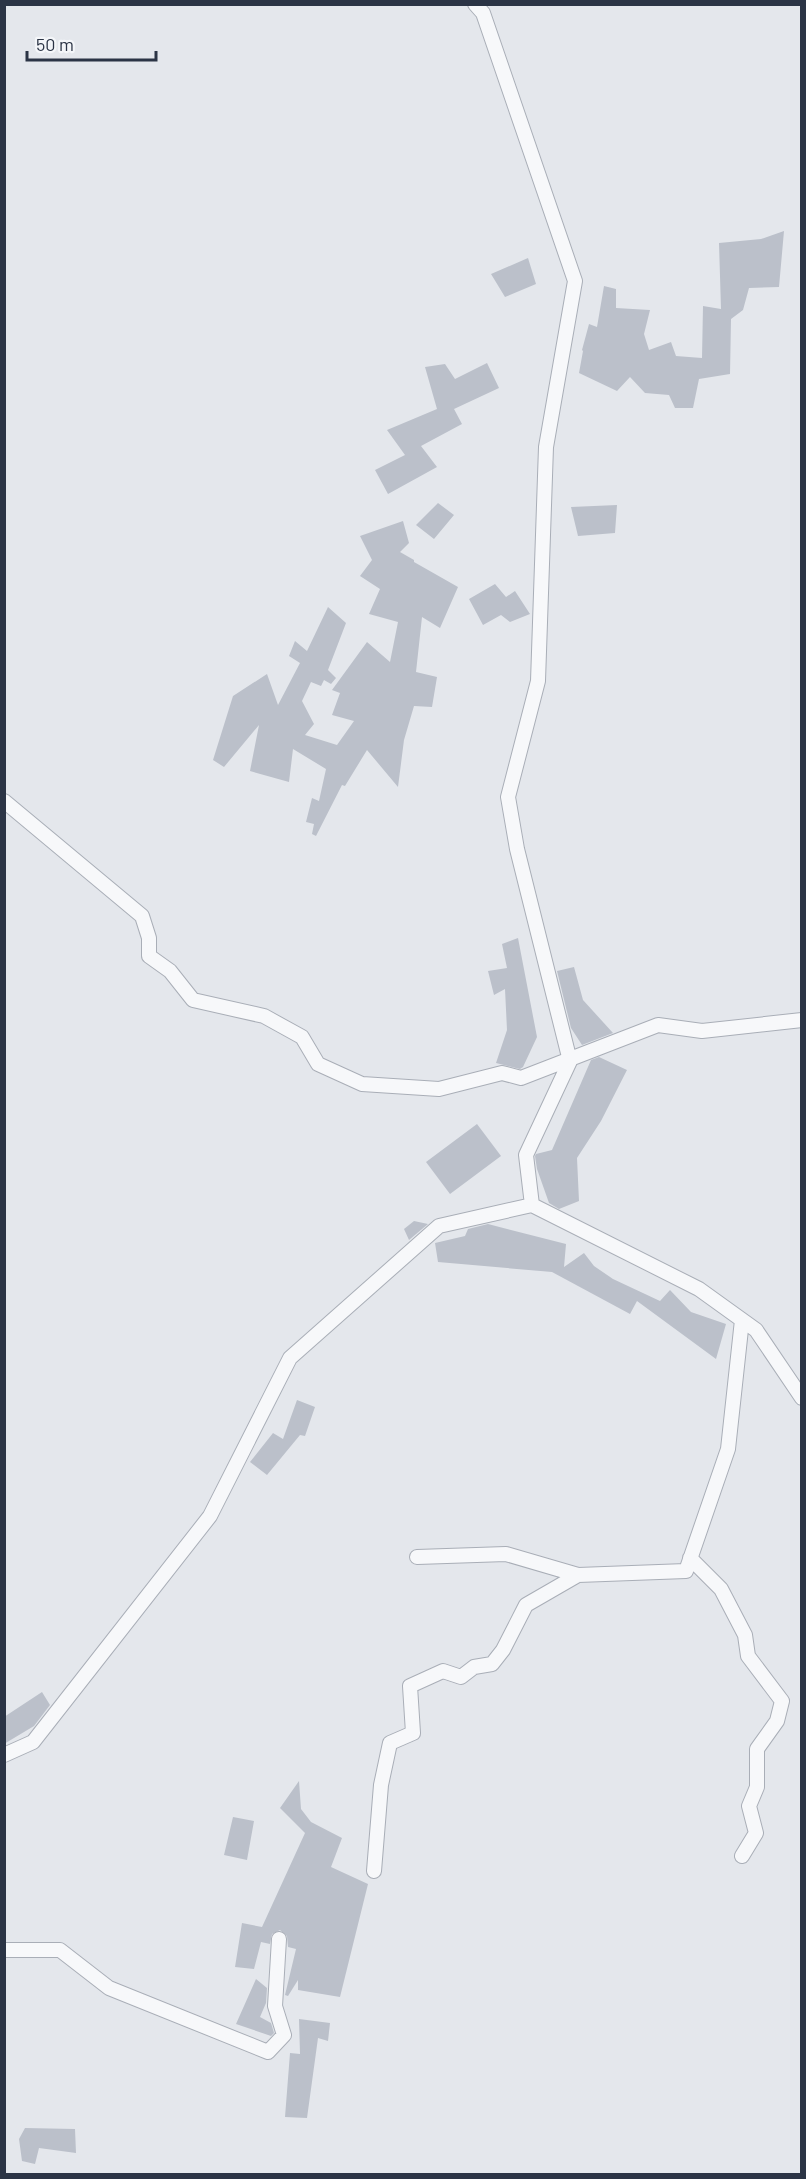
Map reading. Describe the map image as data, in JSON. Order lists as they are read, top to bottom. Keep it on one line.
{"scale_bar":"50 m"}
